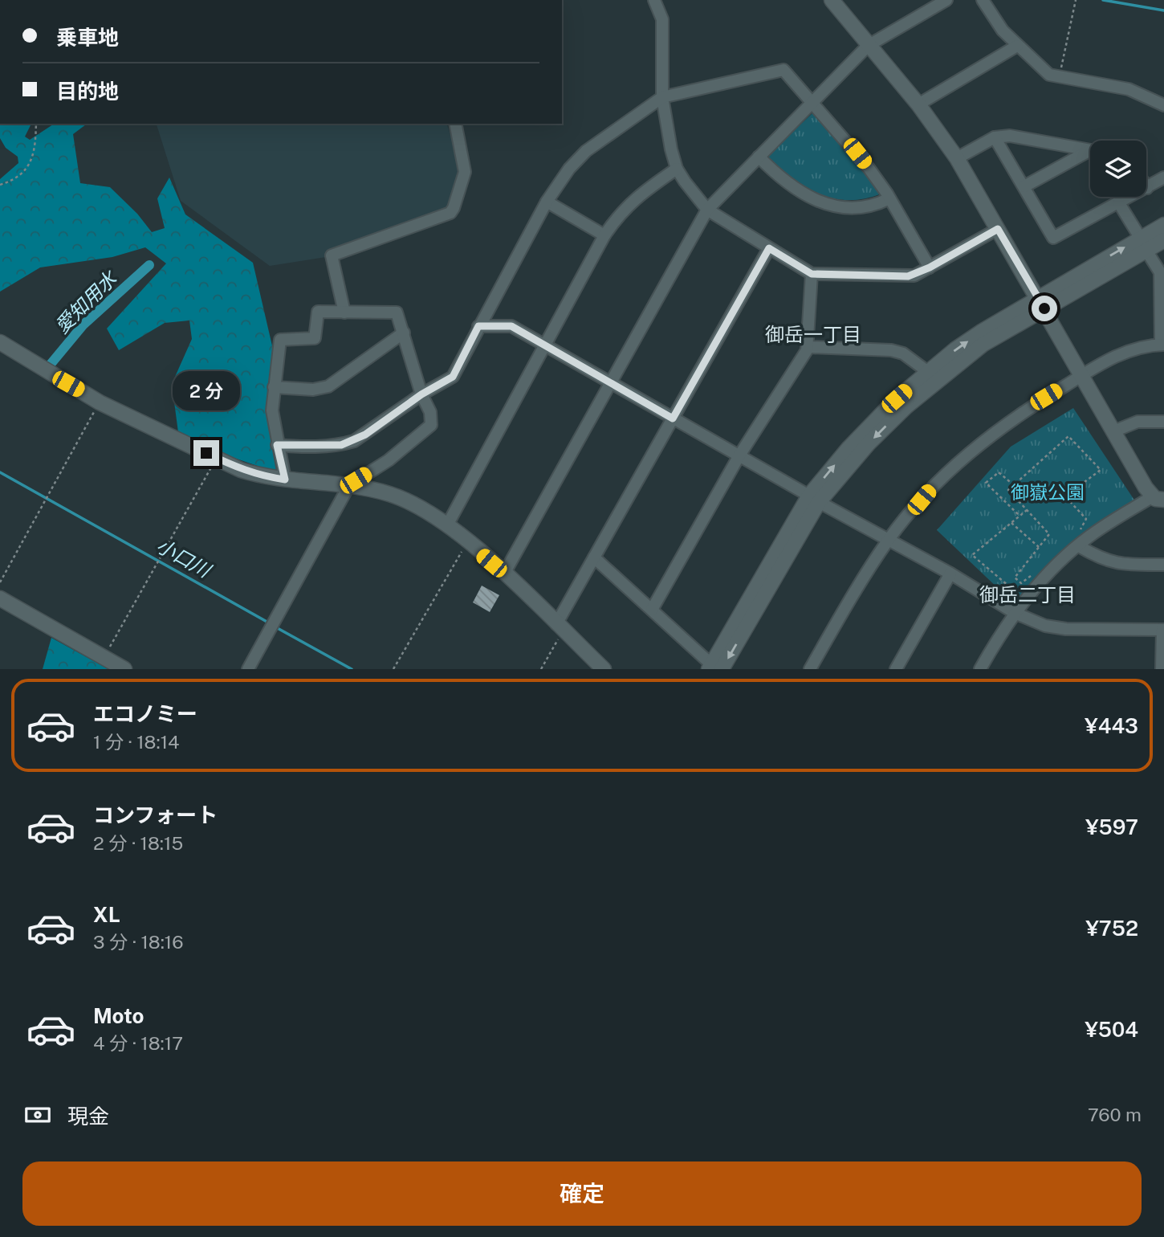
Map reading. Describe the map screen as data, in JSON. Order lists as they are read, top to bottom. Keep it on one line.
{"districts":["御岳一丁目","御岳二丁目"],"water":["愛知用水","小口川"],"parks":["御嶽公園"],"page":{"banner":["乗車地","目的地"],"bubble":"2 分","list":[{"name":"エコノミー","note":"1 分 · 18:14","value":"¥443"},{"name":"コンフォート","note":"2 分 · 18:15","value":"¥597"},{"name":"XL","note":"3 分 · 18:16","value":"¥752"},{"name":"Moto","note":"4 分 · 18:17","value":"¥504"}],"pay":["現金","760 m"],"buttons":"確定"}}
